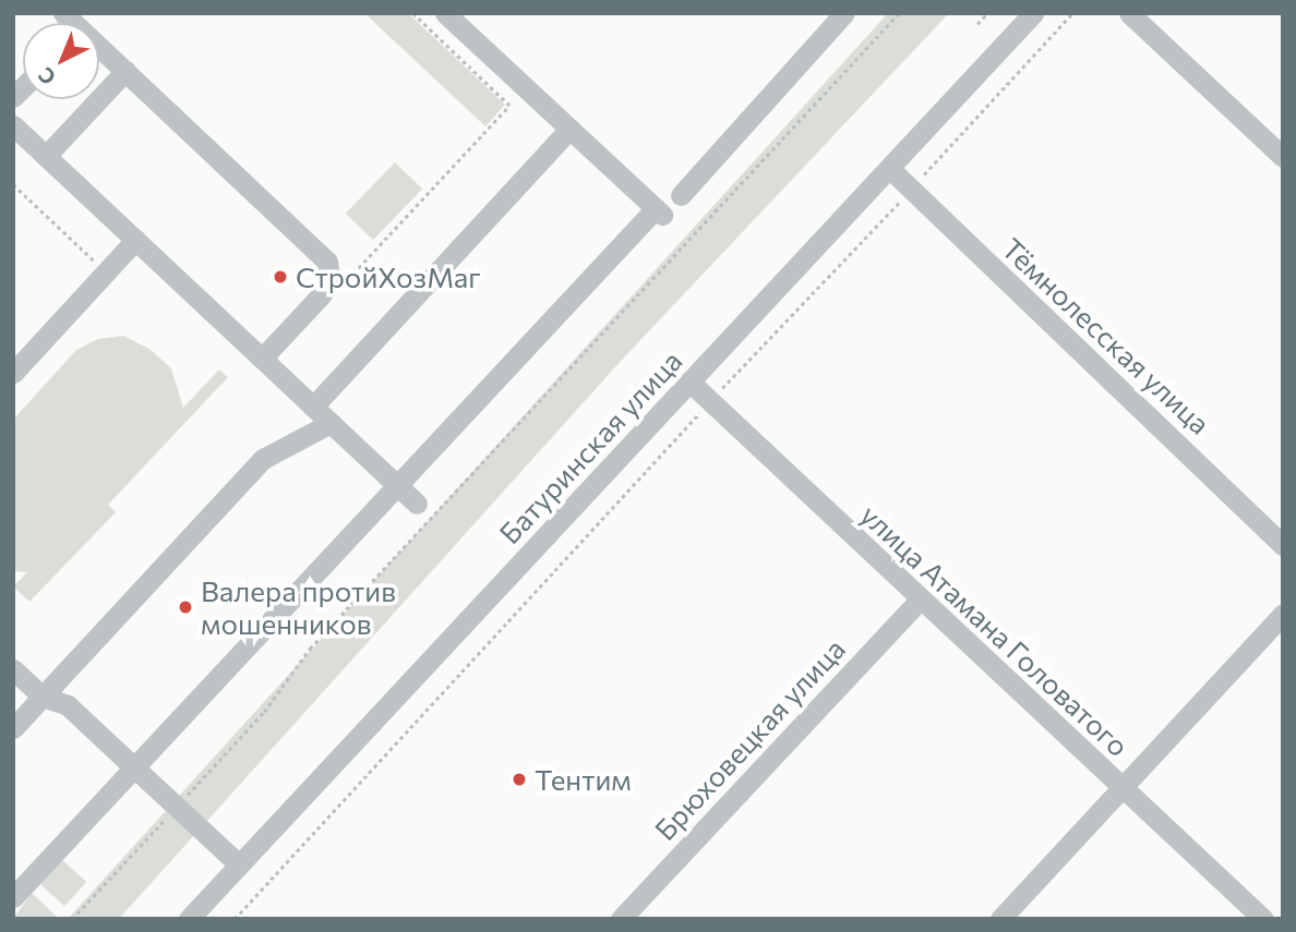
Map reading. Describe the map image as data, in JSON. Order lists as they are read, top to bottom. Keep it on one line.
{"streets":{"street":["Тёмнолесская улица","Батуринская улица","улица Атамана Головатого","Брюховецкая улица"]},"crossings":[["Тёмнолесская улица","Батуринская улица"],["Батуринская улица","улица Атамана Головатого"],["улица Атамана Головатого","Брюховецкая улица"]],"places":["СтройХозМаг","Валера против мошенников","Тентим"],"north":"bottom left"}
